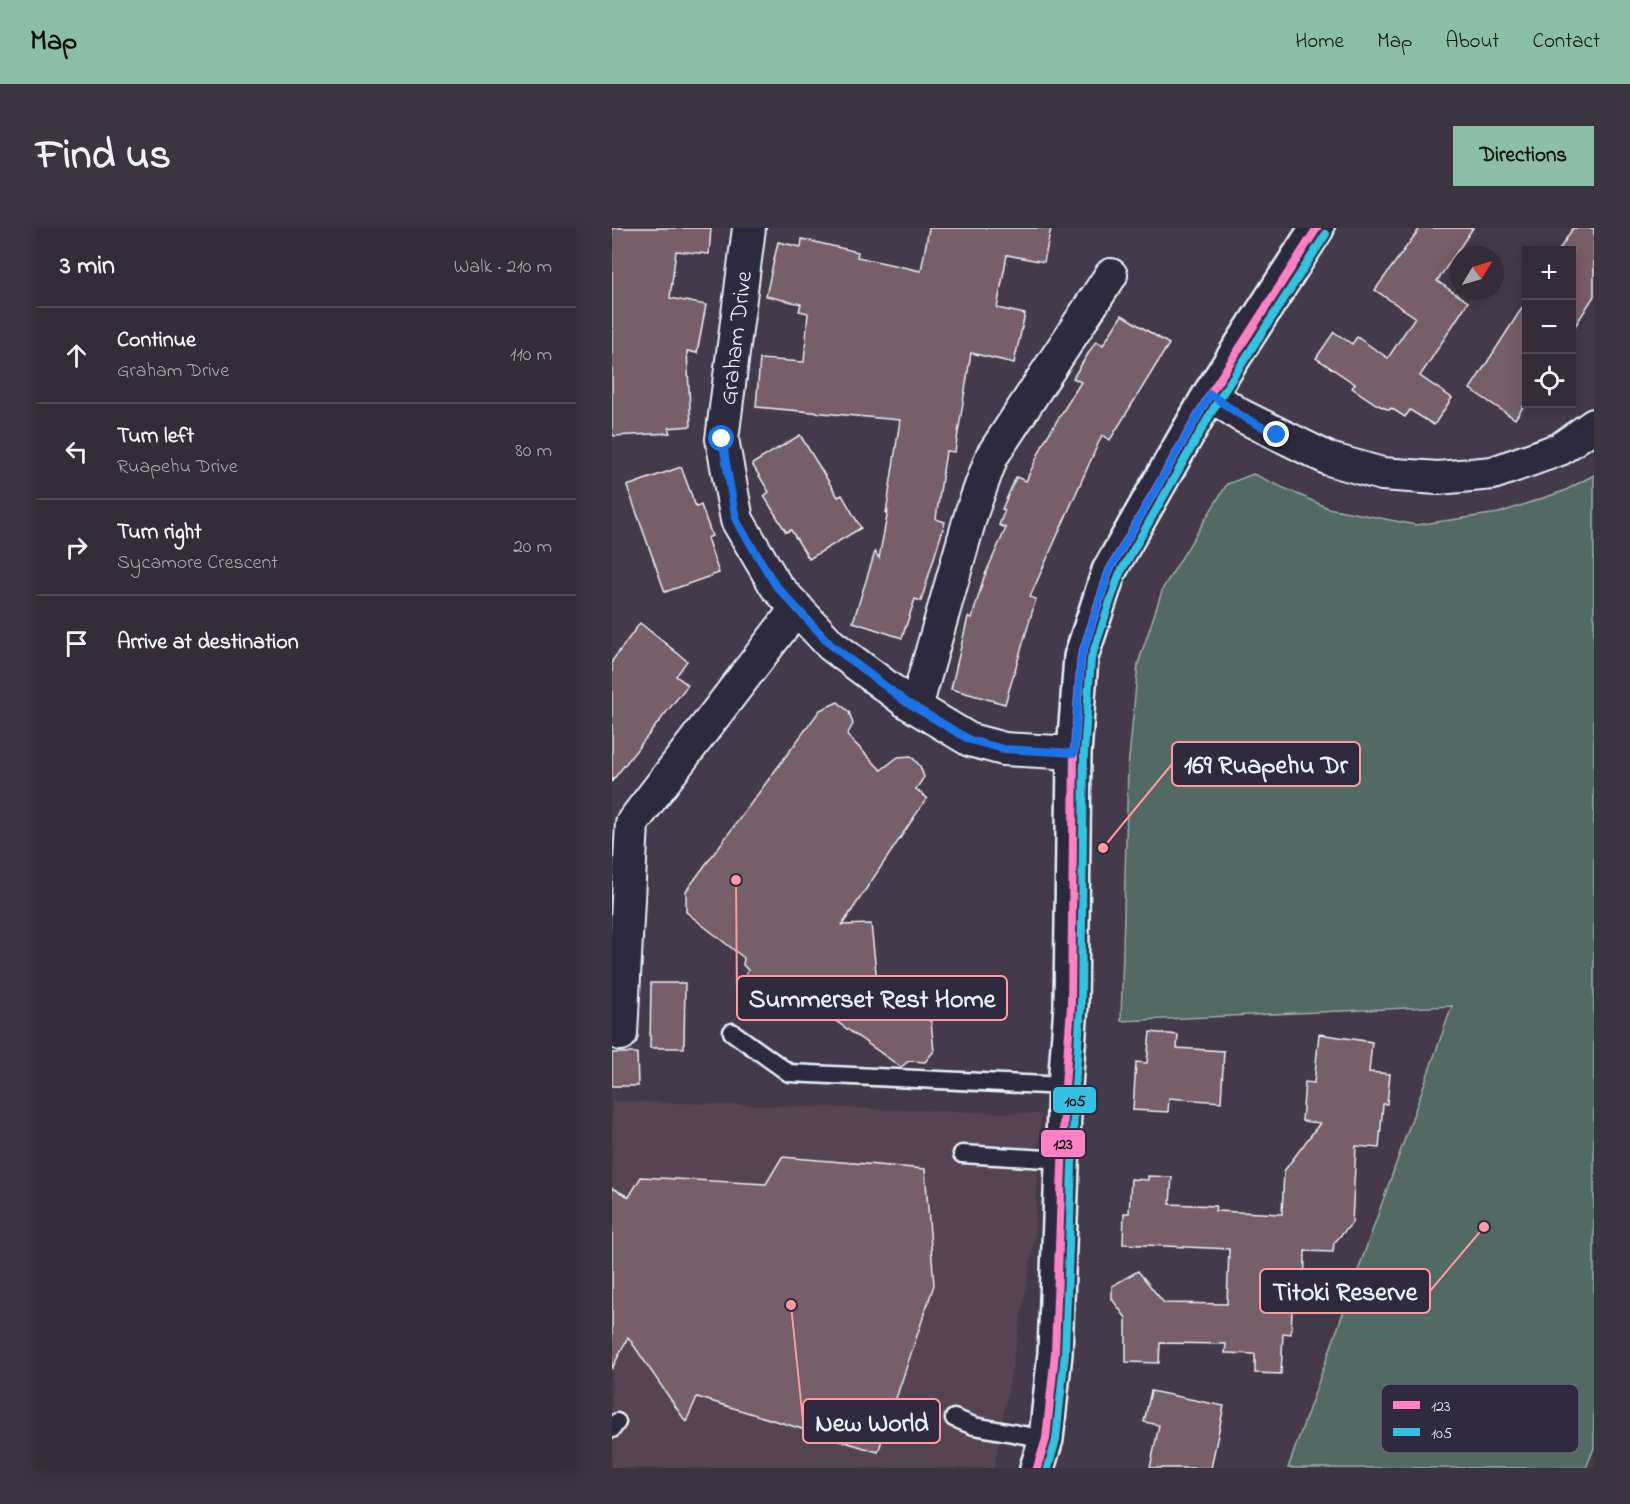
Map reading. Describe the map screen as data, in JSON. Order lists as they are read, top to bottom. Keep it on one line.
{"streets":{"street":["Graham Drive"]},"places":["169 Ruapehu Dr","Summerset Rest Home","Titoki Reserve","New World"],"lines":["transit line 123","transit line 105"],"legend":["123","105"],"north":"top right","page":{"header":"Map","nav":["Home","Map","About","Contact"],"title":"Find us","buttons":"Directions","heading":["3 min","Walk · 210 m"],"map_buttons":["+","−"],"list":[["Continue","Graham Drive","110 m"],["Turn left","Ruapehu Drive","80 m"],["Turn right","Sycamore Crescent","20 m"],"Arrive at destination"]}}
